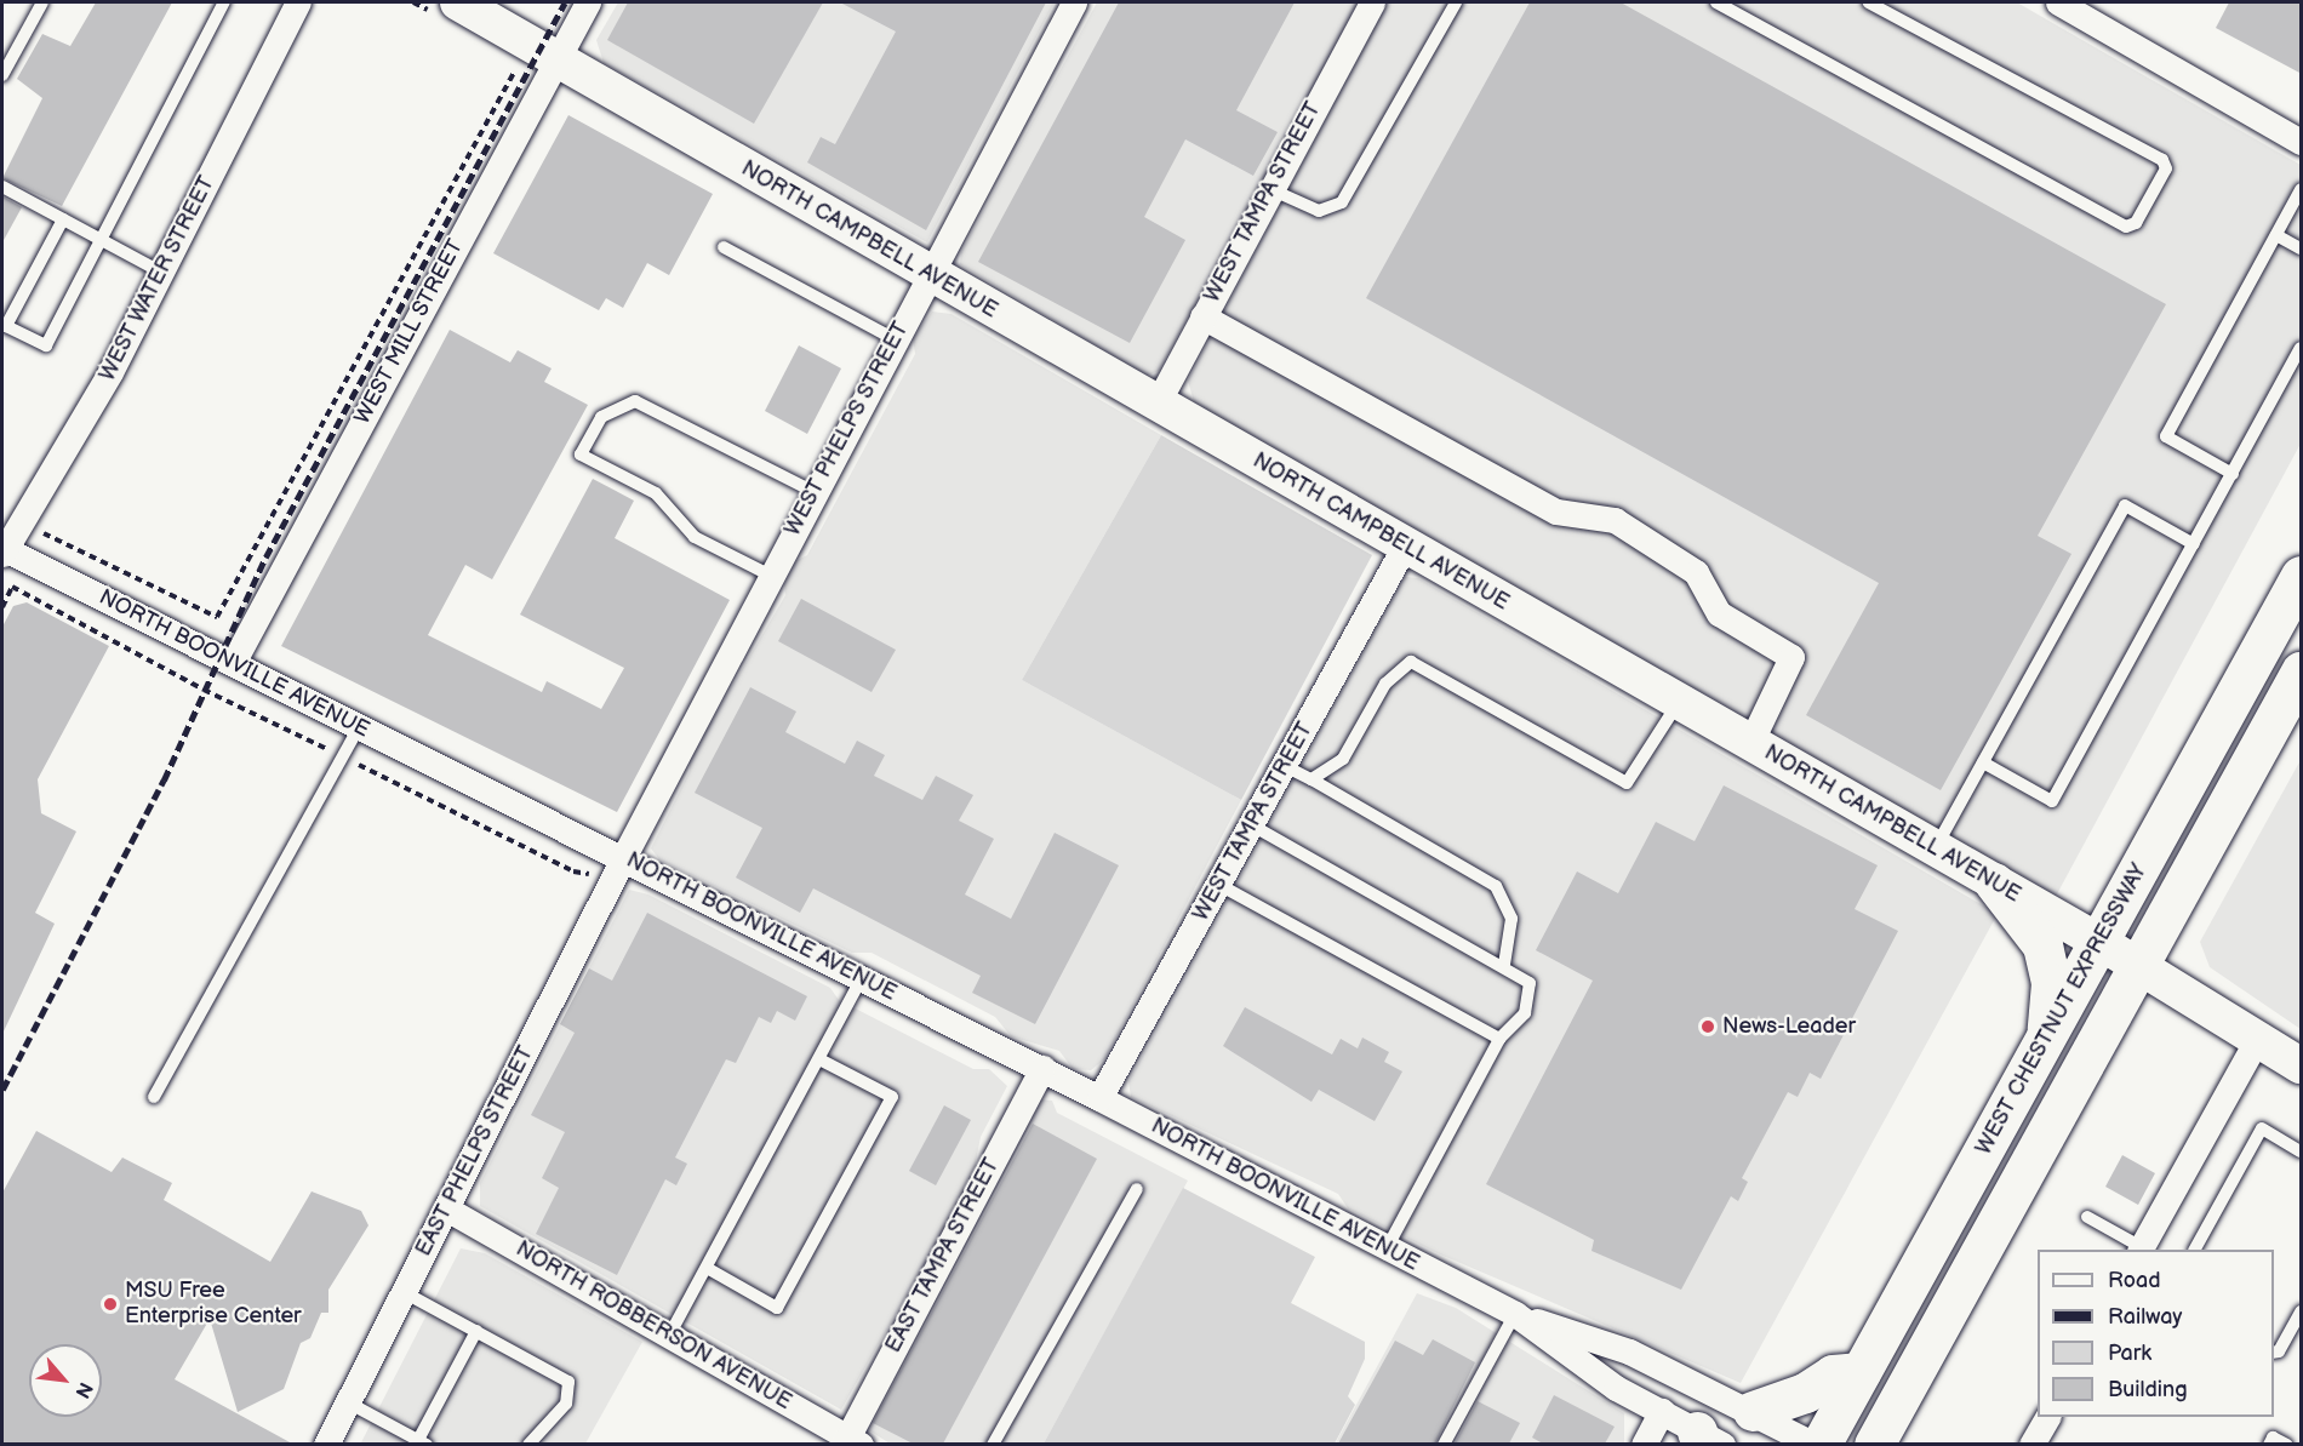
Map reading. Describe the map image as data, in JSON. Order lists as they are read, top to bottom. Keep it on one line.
{"streets":{"main road":["NORTH CAMPBELL AVENUE","WEST CHESTNUT EXPRESSWAY"],"street":["WEST TAMPA STREET","WEST WATER STREET","WEST MILL STREET","WEST PHELPS STREET","NORTH BOONVILLE AVENUE","EAST PHELPS STREET","EAST TAMPA STREET","NORTH ROBBERSON AVENUE"]},"crossings":[["WEST TAMPA STREET","NORTH CAMPBELL AVENUE"],["WEST TAMPA STREET","NORTH BOONVILLE AVENUE"],["NORTH CAMPBELL AVENUE","WEST MILL STREET"],["NORTH CAMPBELL AVENUE","WEST PHELPS STREET"],["NORTH CAMPBELL AVENUE","WEST CHESTNUT EXPRESSWAY"],["WEST WATER STREET","NORTH BOONVILLE AVENUE"],["WEST MILL STREET","NORTH BOONVILLE AVENUE"],["WEST PHELPS STREET","NORTH BOONVILLE AVENUE"],["WEST PHELPS STREET","EAST PHELPS STREET"],["NORTH BOONVILLE AVENUE","EAST PHELPS STREET"],["NORTH BOONVILLE AVENUE","EAST TAMPA STREET"],["EAST PHELPS STREET","NORTH ROBBERSON AVENUE"],["EAST TAMPA STREET","NORTH ROBBERSON AVENUE"]],"places":["News-Leader","MSU Free Enterprise Center"],"legend":["Road","Railway","Park","Building"],"north":"bottom right"}
